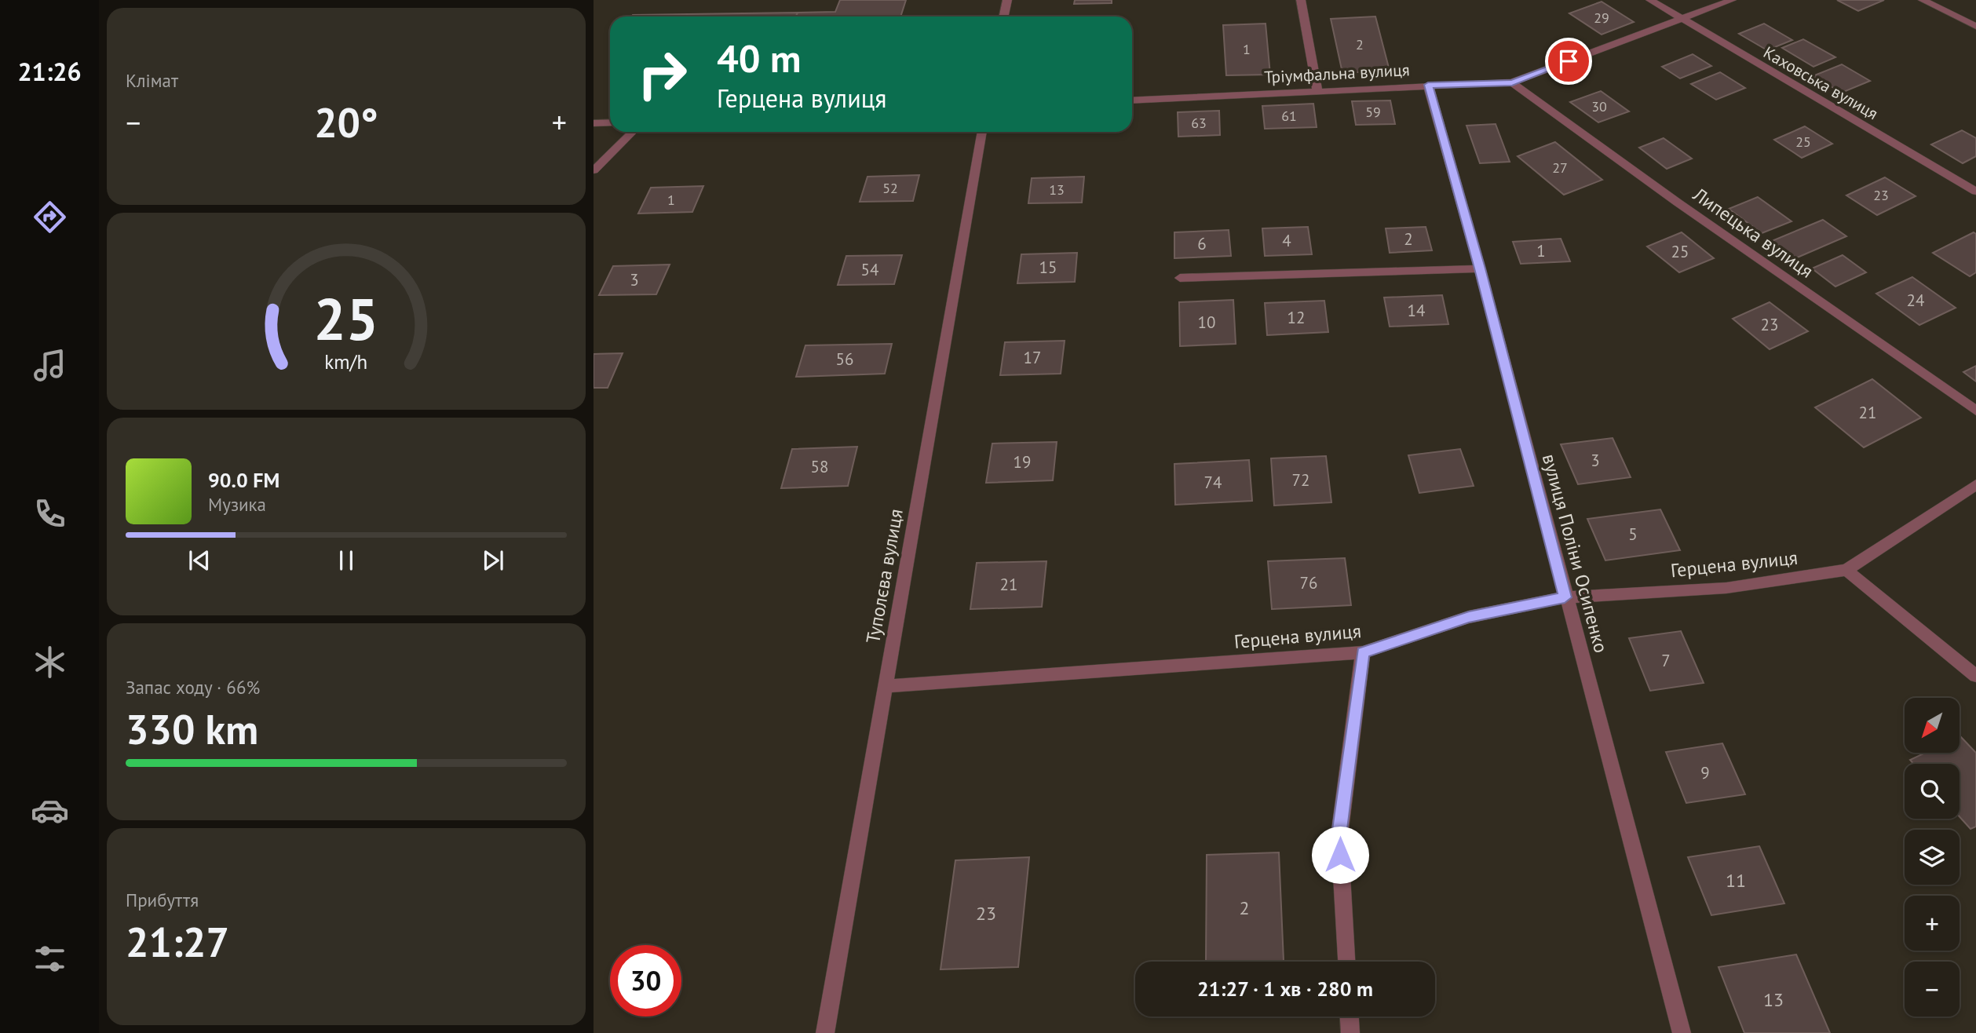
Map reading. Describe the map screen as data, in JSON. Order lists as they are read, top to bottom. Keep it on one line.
{"streets":{"street":["Тріумфальна вулиця","Каховська вулиця","Липецька вулиця","вулиця Поліни Осипенко","Герцена вулиця","Туполєва вулиця"]},"crossings":[["Тріумфальна вулиця","Каховська вулиця"],["Тріумфальна вулиця","Липецька вулиця"],["Тріумфальна вулиця","вулиця Поліни Осипенко"],["вулиця Поліни Осипенко","Герцена вулиця"],["Герцена вулиця","Туполєва вулиця"]],"house_numbers":["29","2","1","30","59","61","63","25","27","52","13","23","1","2","4","6","1","25","15","54","3","24","14","12","10","23","17","56","21","3","19","58","72","74","5","76","21","7","9","11","2","23","13"],"north":"bottom left","page":{"tabs":"21:26","tile":["Клімат",["Запас ходу · 66%","330 km"],["Прибуття","21:27"]],"turn":["40 m","Герцена вулиця"],"heat":["−","20°","+"],"song":["90.0 FM","Музика"],"map_buttons":["+","−"],"limit":"30","trip":"21:27 · 1 хв · 280 m","gauge":["25","km/h"]}}
